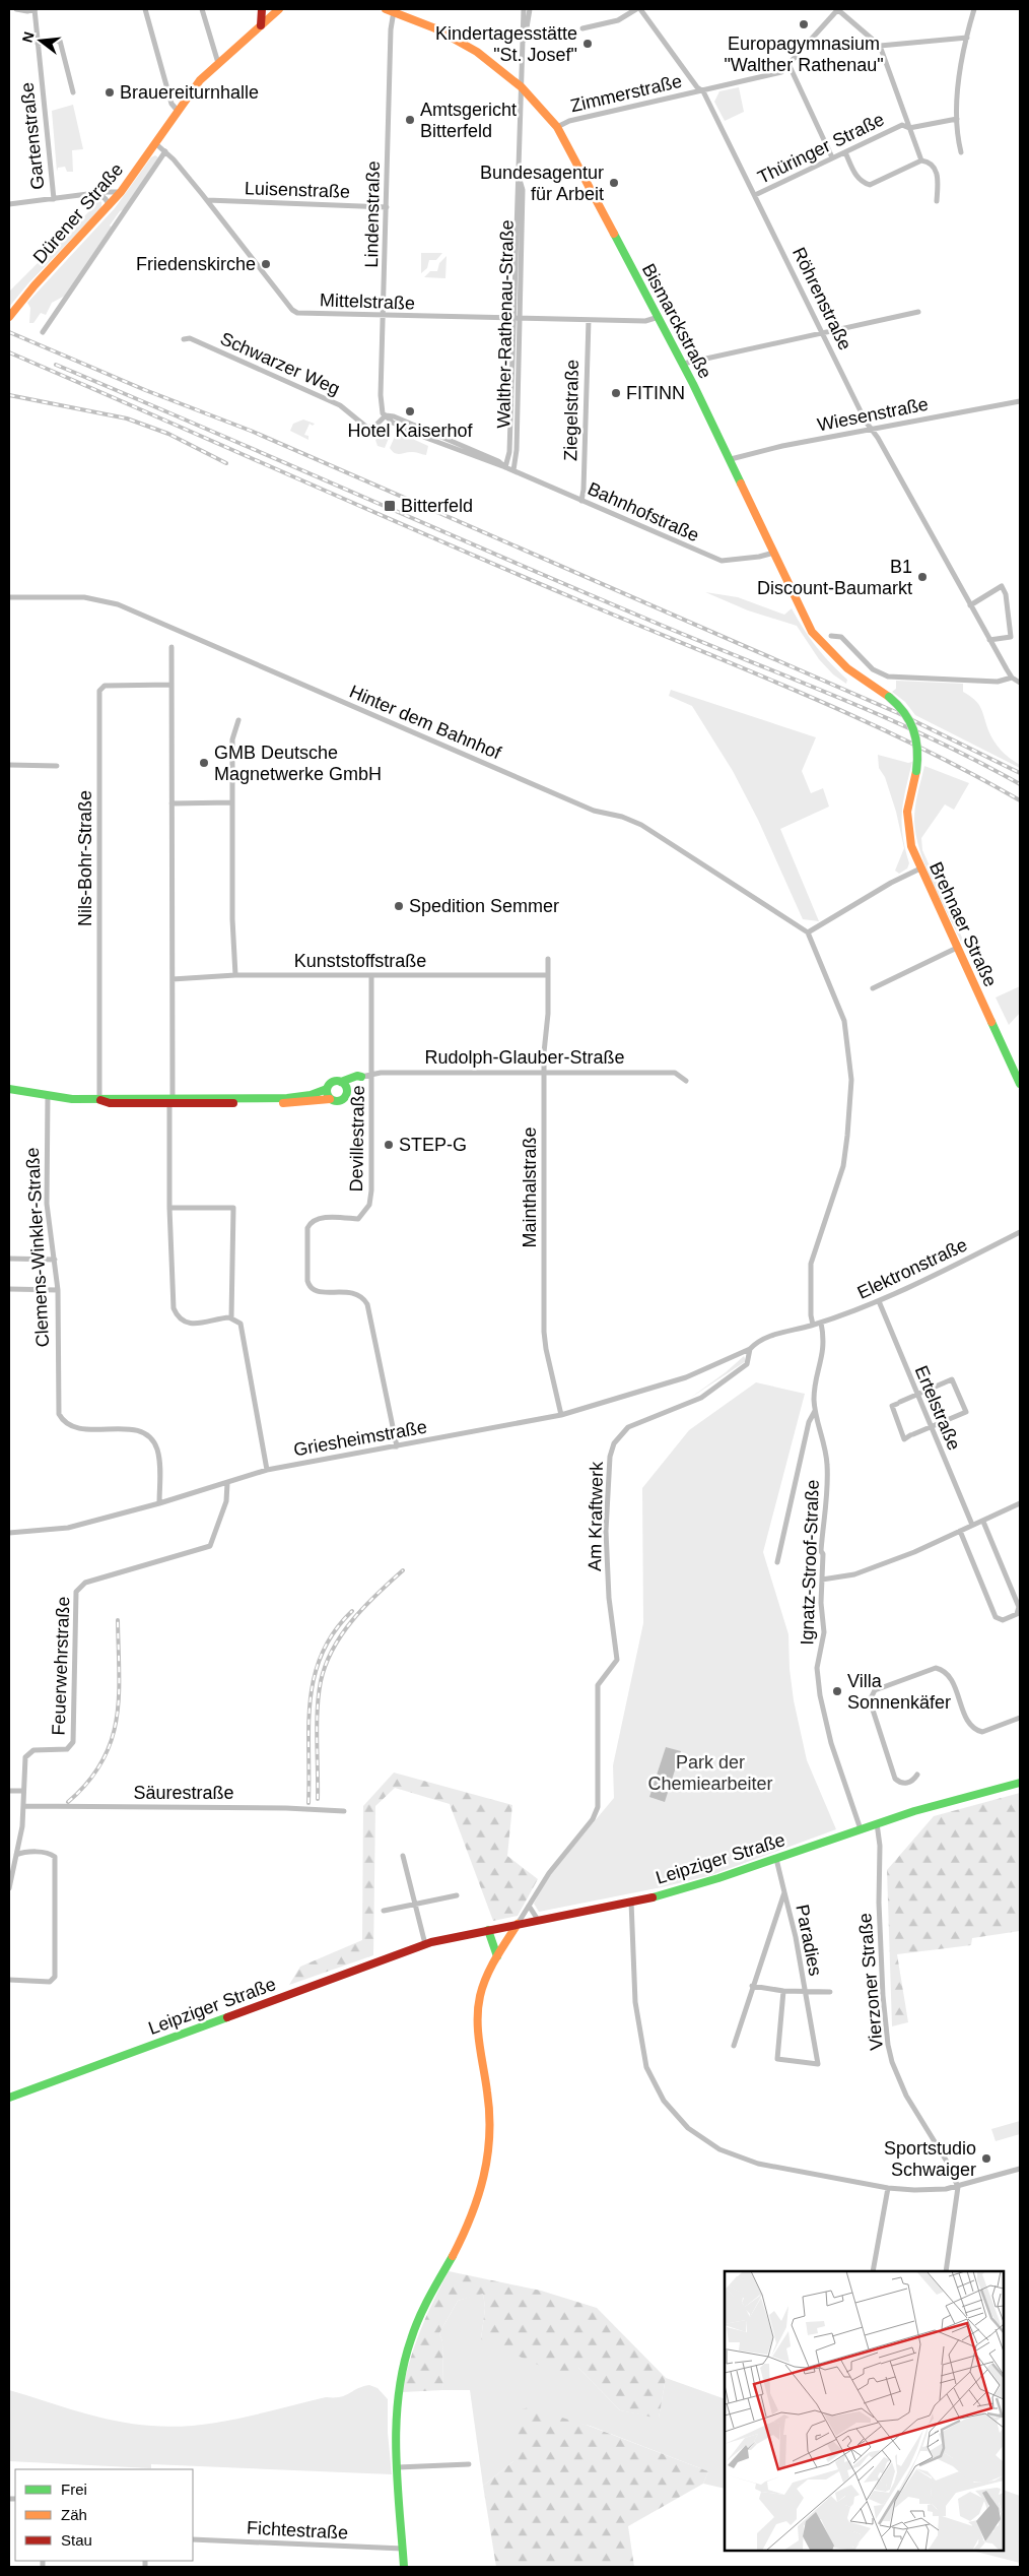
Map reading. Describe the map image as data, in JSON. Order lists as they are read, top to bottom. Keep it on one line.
{"streets":{"main road":["Dürener Straße","Bismarckstraße","Brehnaer Straße","Rudolph-Glauber-Straße","Leipziger Straße"],"street":["Zimmerstraße","Gartenstraße","Thüringer Straße","Luisenstraße","Lindenstraße","Röhrenstraße","Mittelstraße","Walther-Rathenau-Straße","Schwarzer Weg","Ziegelstraße","Wiesenstraße","Bahnhofstraße","Hinter dem Bahnhof","Nils-Bohr-Straße","Kunststoffstraße","Devillestraße","Mainthalstraße","Clemens-Winkler-Straße","Elektronstraße","Ertelstraße","Griesheimstraße","Am Kraftwerk","Ignatz-Stroof-Straße","Feuerwehrstraße","Säurestraße","Paradies","Vierzoner Straße","Fichtestraße"]},"crossings":[["Zimmerstraße","Röhrenstraße"],["Zimmerstraße","Bismarckstraße"],["Thüringer Straße","Röhrenstraße"],["Luisenstraße","Lindenstraße"],["Luisenstraße","Mittelstraße"],["Dürener Straße","Mittelstraße"],["Lindenstraße","Mittelstraße"],["Lindenstraße","Bismarckstraße"],["Lindenstraße","Schwarzer Weg"],["Lindenstraße","Bahnhofstraße"],["Röhrenstraße","Wiesenstraße"],["Mittelstraße","Bismarckstraße"],["Mittelstraße","Walther-Rathenau-Straße"],["Mittelstraße","Ziegelstraße"],["Bismarckstraße","Walther-Rathenau-Straße"],["Bismarckstraße","Wiesenstraße"],["Bismarckstraße","Bahnhofstraße"],["Bismarckstraße","Brehnaer Straße"],["Walther-Rathenau-Straße","Bahnhofstraße"],["Schwarzer Weg","Bahnhofstraße"],["Ziegelstraße","Bahnhofstraße"],["Nils-Bohr-Straße","Rudolph-Glauber-Straße"],["Kunststoffstraße","Mainthalstraße"],["Rudolph-Glauber-Straße","Devillestraße"],["Rudolph-Glauber-Straße","Mainthalstraße"],["Rudolph-Glauber-Straße","Clemens-Winkler-Straße"],["Devillestraße","Griesheimstraße"],["Mainthalstraße","Griesheimstraße"],["Clemens-Winkler-Straße","Griesheimstraße"],["Elektronstraße","Ertelstraße"],["Elektronstraße","Am Kraftwerk"],["Elektronstraße","Ignatz-Stroof-Straße"],["Griesheimstraße","Am Kraftwerk"],["Griesheimstraße","Feuerwehrstraße"],["Am Kraftwerk","Leipziger Straße"],["Ignatz-Stroof-Straße","Leipziger Straße"],["Leipziger Straße","Paradies"],["Leipziger Straße","Vierzoner Straße"]],"parks":["Park der Chemiearbeiter"],"places":{"other":["Europagymnasium \"Walther Rathenau\"","Kindertagesstätte \"St. Josef\"","Brauereiturnhalle","Amtsgericht Bitterfeld","Bundesagentur für Arbeit","Friedenskirche","FITINN","Hotel Kaiserhof","B1 Discount-Baumarkt","GMB Deutsche Magnetwerke GmbH","Spedition Semmer","STEP-G","Villa Sonnenkäfer","Sportstudio Schwaiger"],"transit":["Bitterfeld"]},"legend":["Frei","Zäh","Stau"],"north":"left"}
